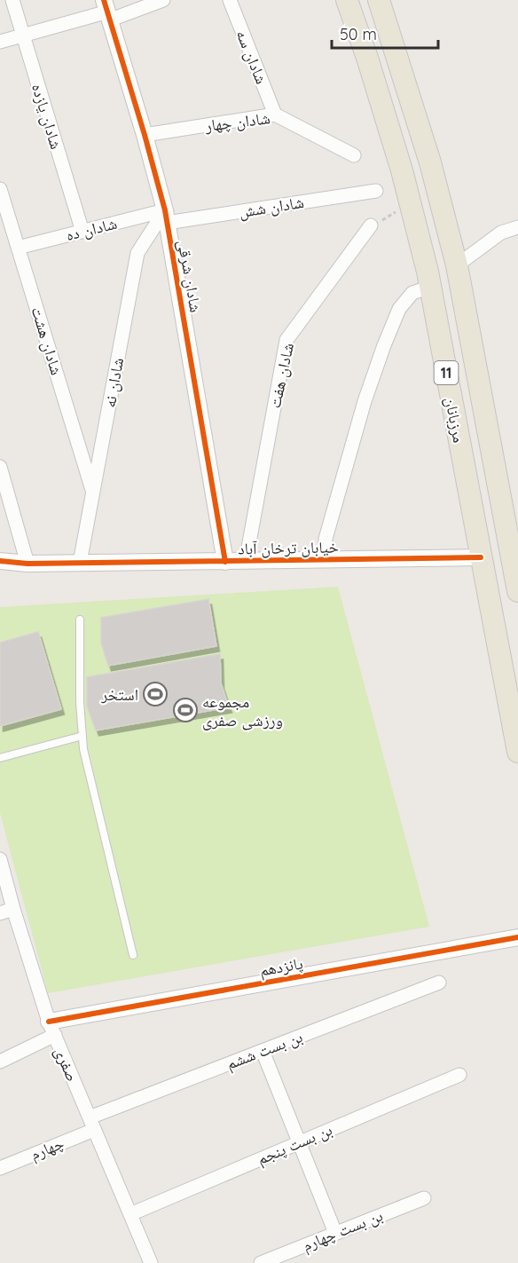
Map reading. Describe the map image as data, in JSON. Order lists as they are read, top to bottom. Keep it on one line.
{"streets":{"main road":["11","مرزبانان"],"street":["شادان سه","شادان یازده","شادان چهار","شادان شش","شادان ده","شادان شرقی","شادان هشت","شادان هفت","شادان نه","خیابان ترخان آباد","پانزدهم","بن بست ششم","صفری","بن بست پنجم","چهارم","بن بست چهارم"]},"crossings":[["شادان سه","شادان چهار"],["شادان یازده","شادان ده"],["شادان چهار","شادان شرقی"],["شادان شش","شادان ده"],["شادان شش","شادان شرقی"],["شادان شش","شادان نه"],["شادان ده","شادان شرقی"],["شادان ده","شادان هشت"],["شادان ده","شادان نه"],["شادان شرقی","شادان نه"],["شادان شرقی","خیابان ترخان آباد"],["شادان هشت","شادان نه"],["شادان هفت","خیابان ترخان آباد"],["شادان نه","خیابان ترخان آباد"],["مرزبانان","خیابان ترخان آباد"],["پانزدهم","صفری"],["بن بست ششم","صفری"],["بن بست ششم","چهارم"],["صفری","بن بست پنجم"],["صفری","چهارم"]],"places":{"sports":["استخر","مجموعه ورزشی صفری"]},"scale_bar":"50 m"}
